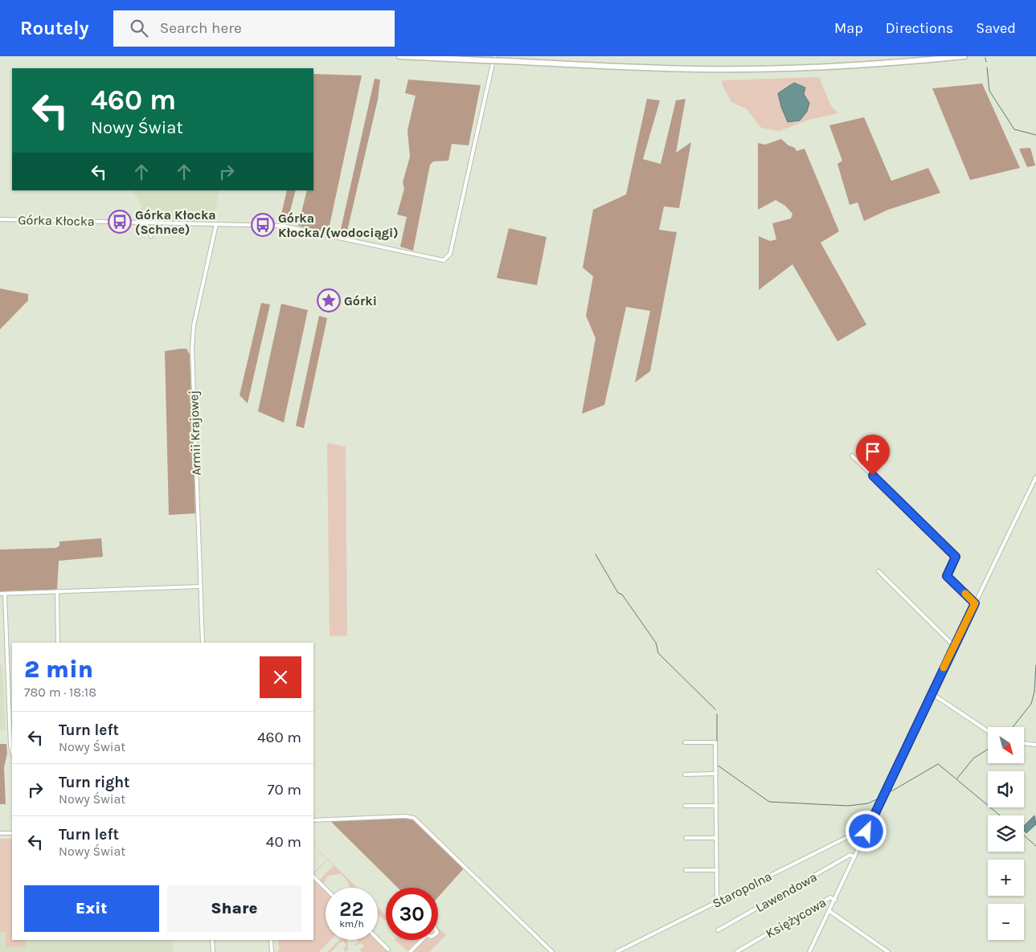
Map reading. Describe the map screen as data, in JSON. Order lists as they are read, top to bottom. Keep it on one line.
{"streets":{"street":["Górka Kłocka","Armii Krajowej","Staropolna","Lawendowa","Księżycowa"]},"crossings":[["Górka Kłocka","Armii Krajowej"]],"places":{"bus stop":["Górka Kłocka (Schnee)","Górka Kłocka/(wodociągi)"],"place":["Górki"]},"north":"bottom right","page":{"header":"Routely","search":"Search here","nav":["Map","Directions","Saved"],"turn":["460 m","Nowy Świat"],"heading":["2 min","780 m · 18:18"],"list":[{"name":"Turn left","note":"Nowy Świat","value":"460 m"},{"name":"Turn right","note":"Nowy Świat","value":"70 m"},{"name":"Turn left","note":"Nowy Świat","value":"40 m"}],"map_buttons":["+","−"],"buttons":["Exit","Share"],"speed":"22 km/h","limit":"30"}}
